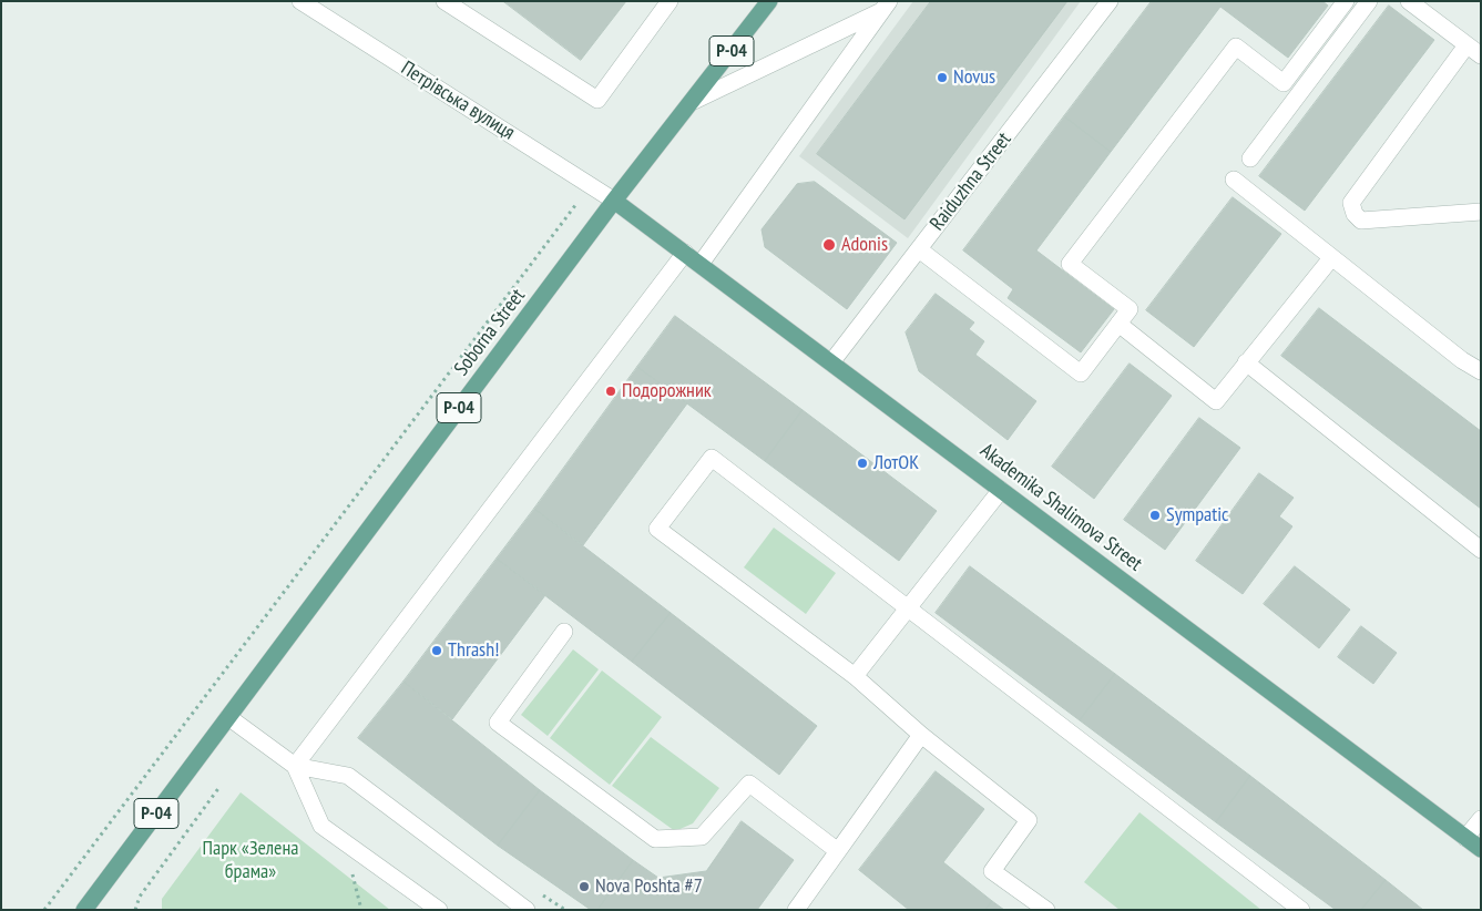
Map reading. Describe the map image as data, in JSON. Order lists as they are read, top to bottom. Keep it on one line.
{"streets":{"main road":["Р-04","Soborna Street","Akademika Shalimova Street"],"street":["Петрівська вулиця","Raiduzhna Street"]},"crossings":[["Р-04","Soborna Street"],["Петрівська вулиця","Soborna Street"],["Петрівська вулиця","Akademika Shalimova Street"],["Raiduzhna Street","Akademika Shalimova Street"],["Soborna Street","Akademika Shalimova Street"]],"parks":["Парк «Зелена брама»"],"places":["Novus","Adonis","Подорожник","ЛотОК","Sympatic","Thrash!","Nova Poshta #7"]}
